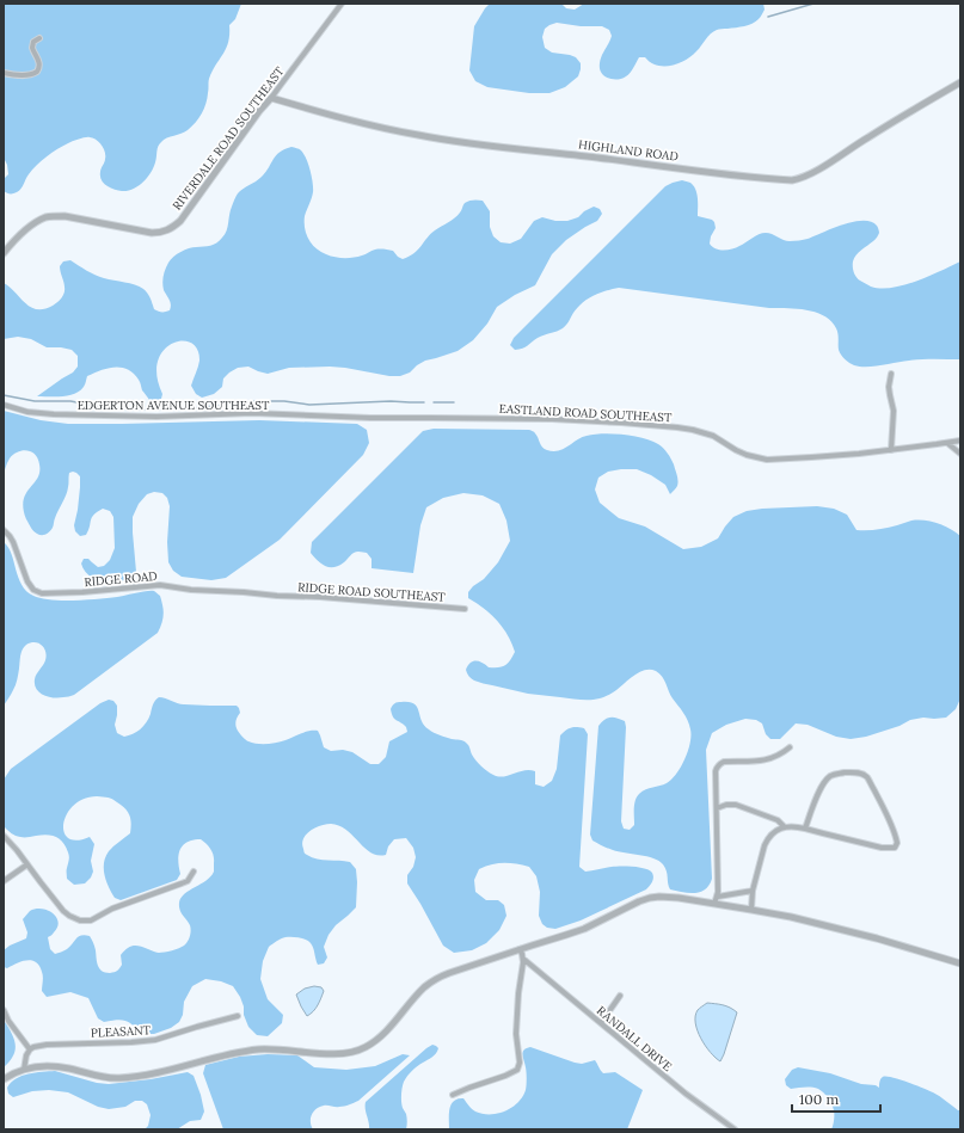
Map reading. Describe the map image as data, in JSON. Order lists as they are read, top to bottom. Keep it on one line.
{"streets":{"street":["RIVERDALE ROAD SOUTHEAST","HIGHLAND ROAD","EDGERTON AVENUE SOUTHEAST","EASTLAND ROAD SOUTHEAST","RIDGE ROAD","RIDGE ROAD SOUTHEAST","PLEASANT","RANDALL DRIVE"]},"crossings":[["RIVERDALE ROAD SOUTHEAST","HIGHLAND ROAD"],["EDGERTON AVENUE SOUTHEAST","EASTLAND ROAD SOUTHEAST"],["RIDGE ROAD","RIDGE ROAD SOUTHEAST"]],"scale_bar":"100 m"}
